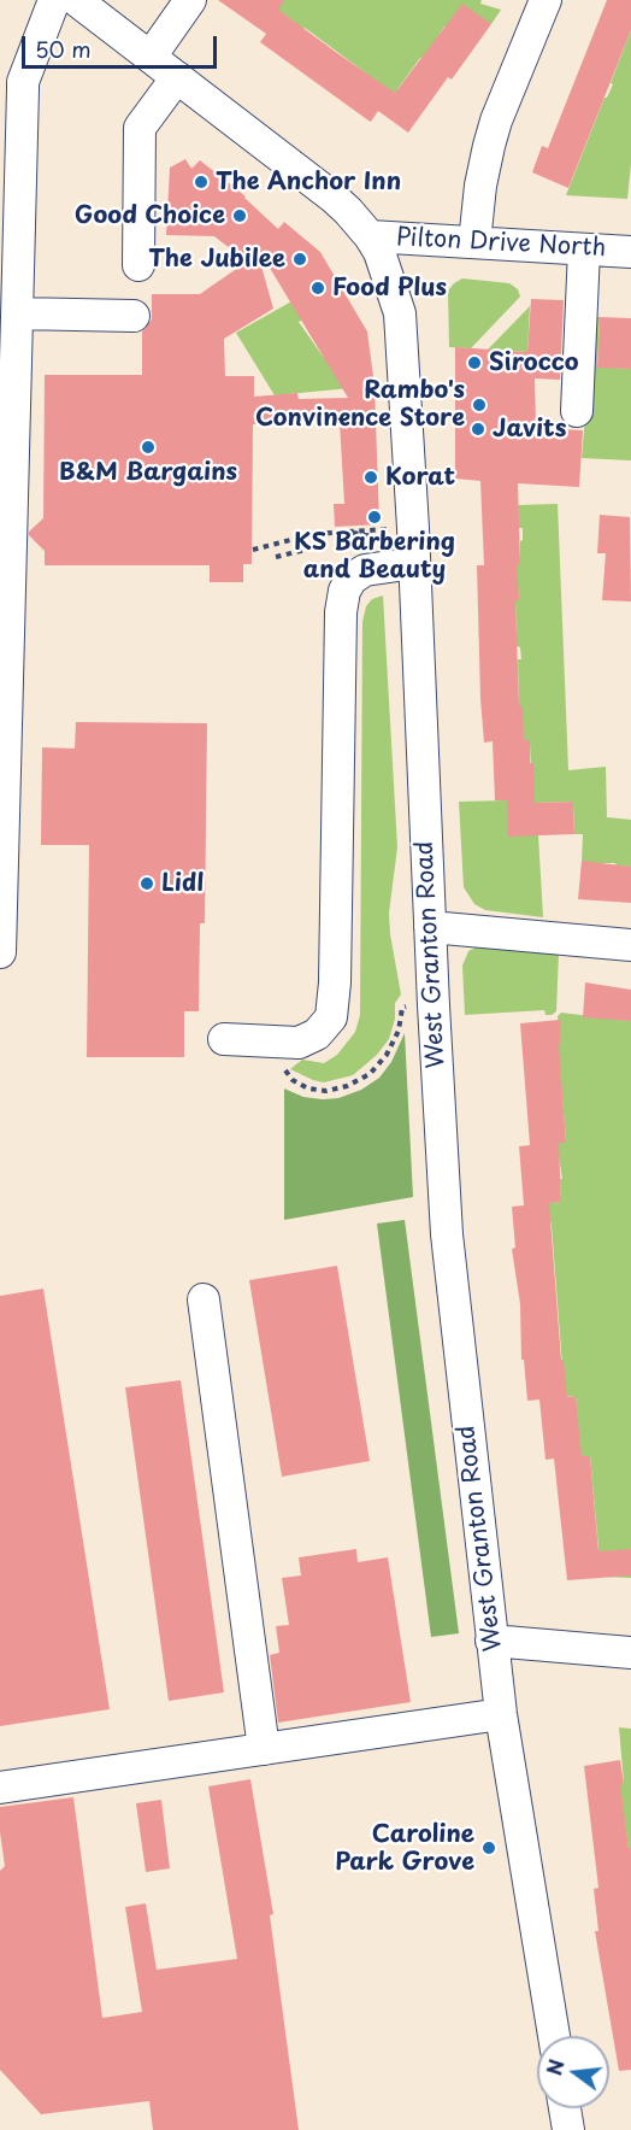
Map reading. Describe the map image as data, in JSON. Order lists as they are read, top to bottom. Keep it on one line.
{"streets":{"street":["Pilton Drive North","West Granton Road"]},"crossings":[["Pilton Drive North","West Granton Road"]],"places":["The Anchor Inn","Good Choice","The Jubilee","Food Plus","Sirocco","Rambo's Convinence Store","Javits","B&M Bargains","Korat","KS Barbering and Beauty","Lidl","Caroline Park Grove"],"scale_bar":"50 m","north":"left"}
